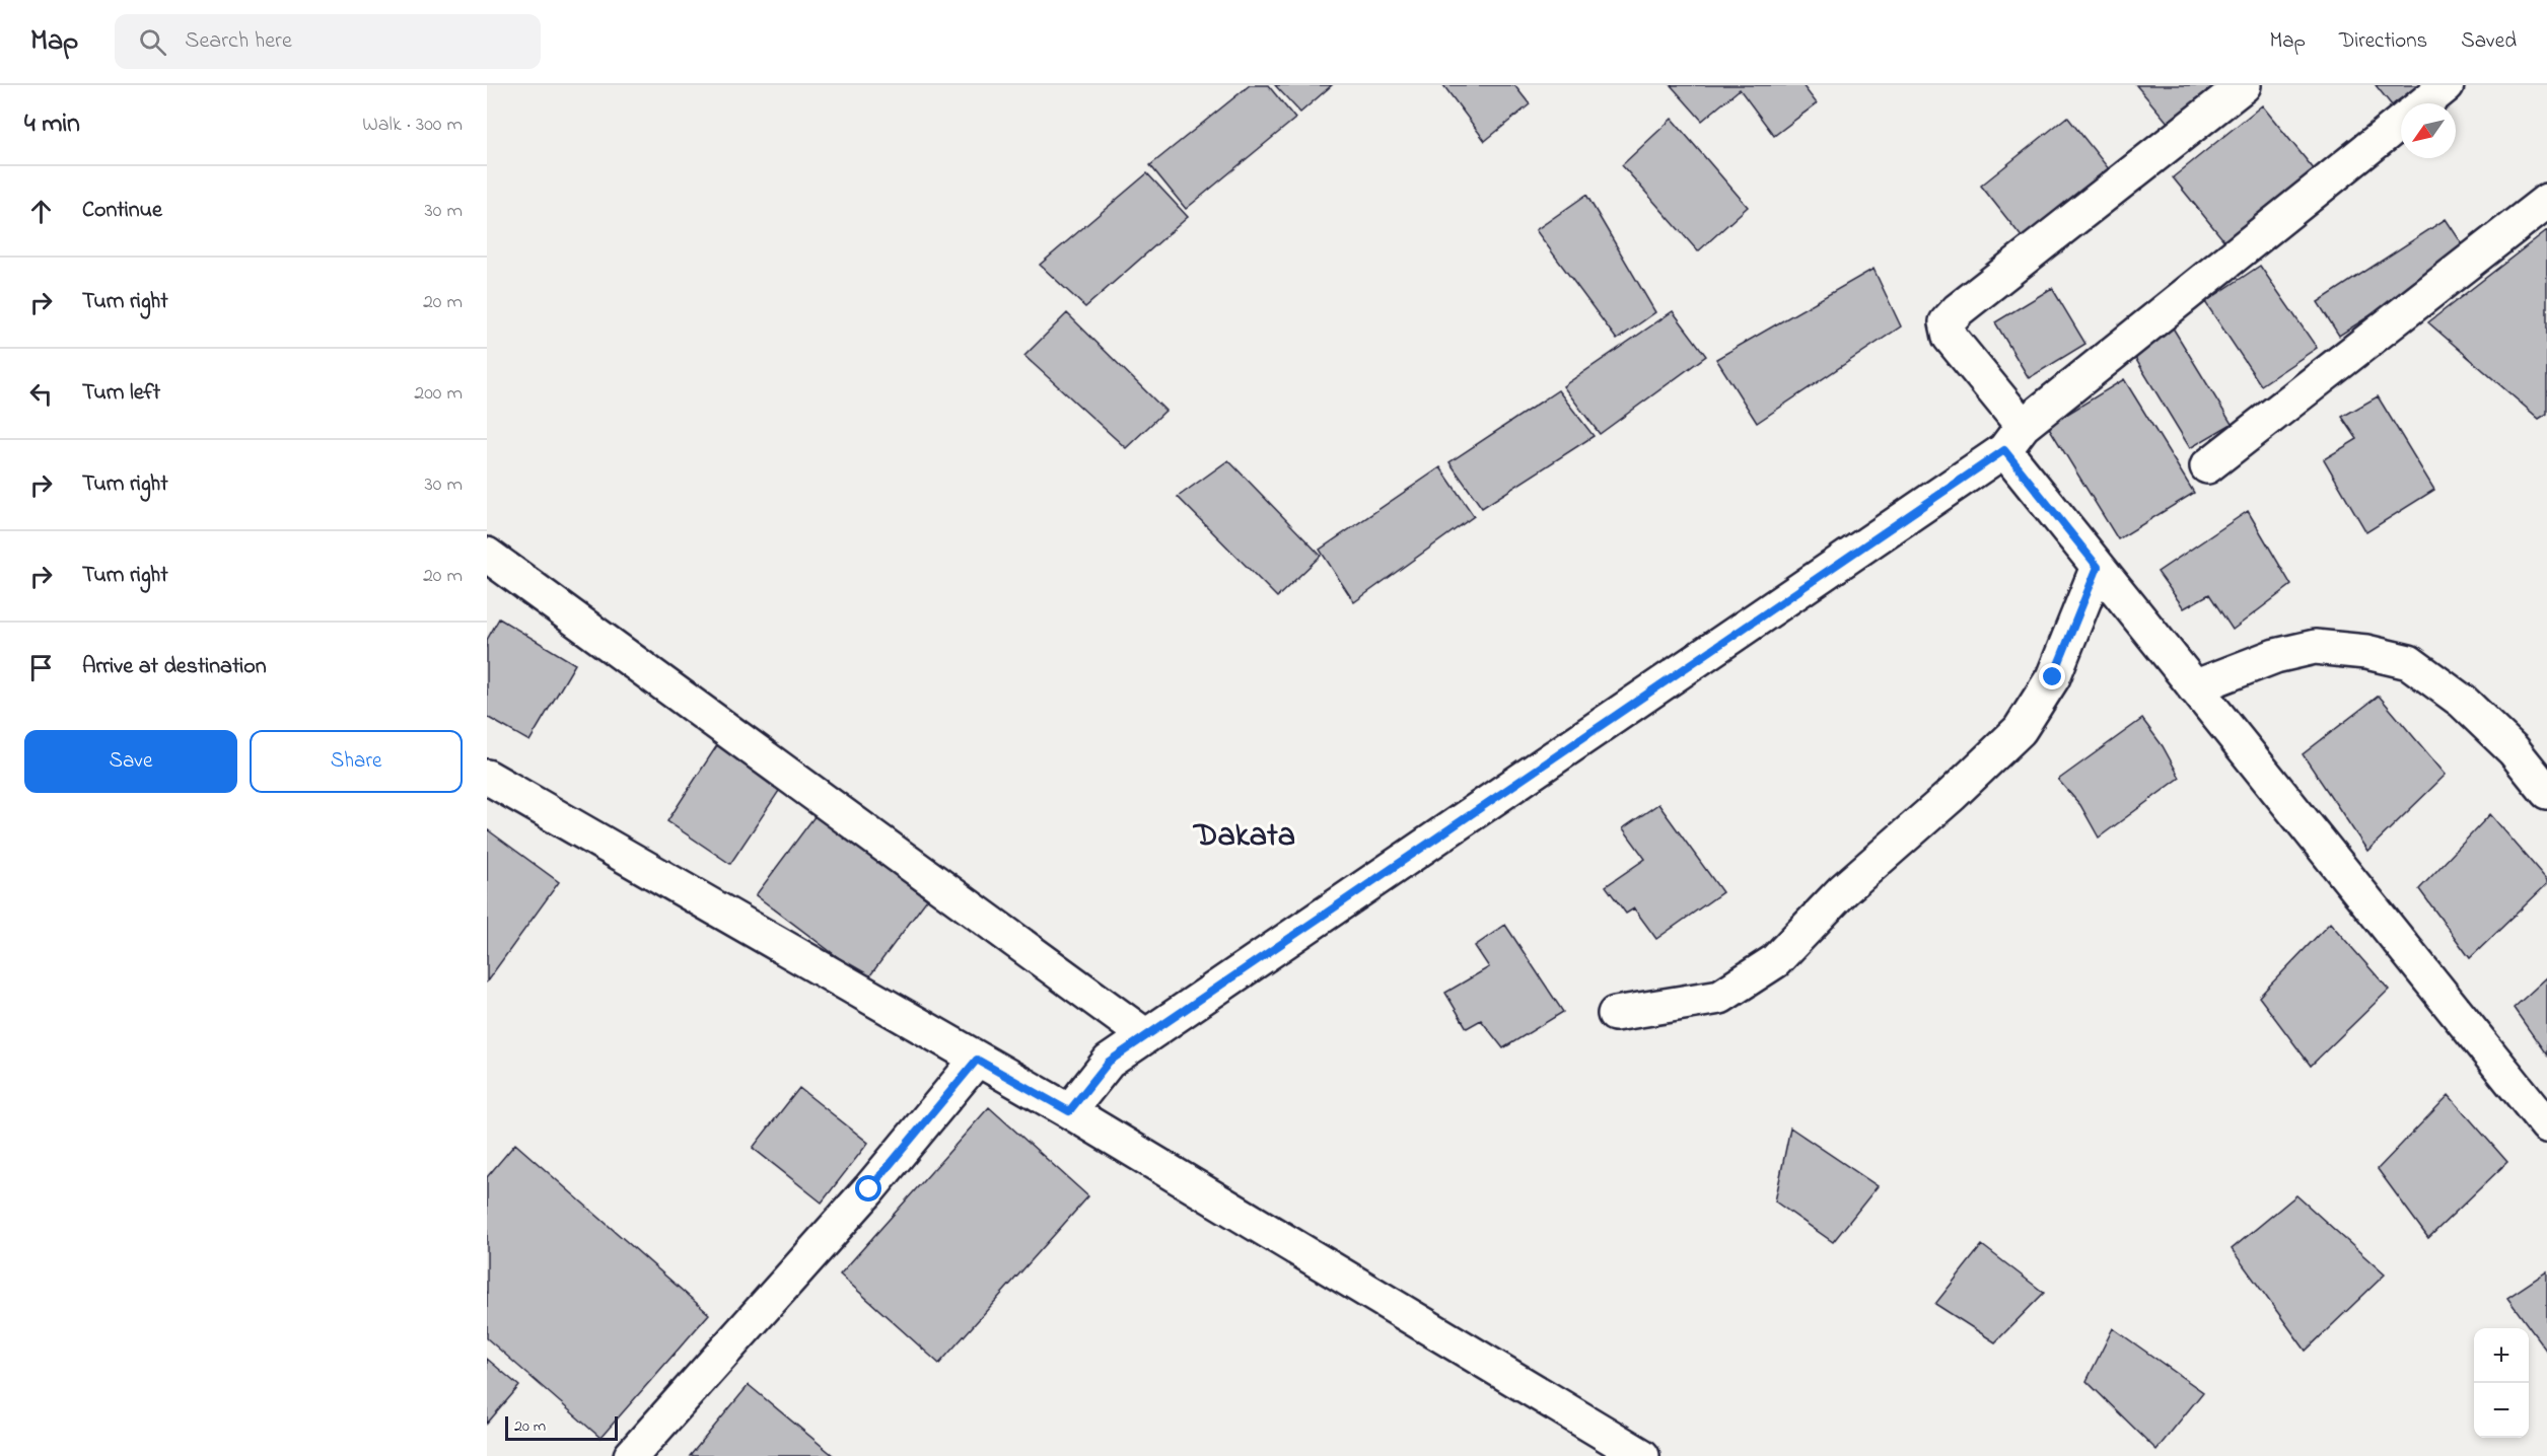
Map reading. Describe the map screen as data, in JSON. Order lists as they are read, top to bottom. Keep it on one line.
{"districts":["Dakata"],"scale_bar":"20 m","north":"bottom left","page":{"header":"Map","search":"Search here","nav":["Map","Directions","Saved"],"heading":["4 min","Walk · 300 m"],"list":[["Continue","30 m"],["Turn right","20 m"],["Turn left","200 m"],["Turn right","30 m"],["Turn right","20 m"],"Arrive at destination"],"buttons":["Save","Share"],"map_buttons":["+","−"],"scale":"20 m"}}
